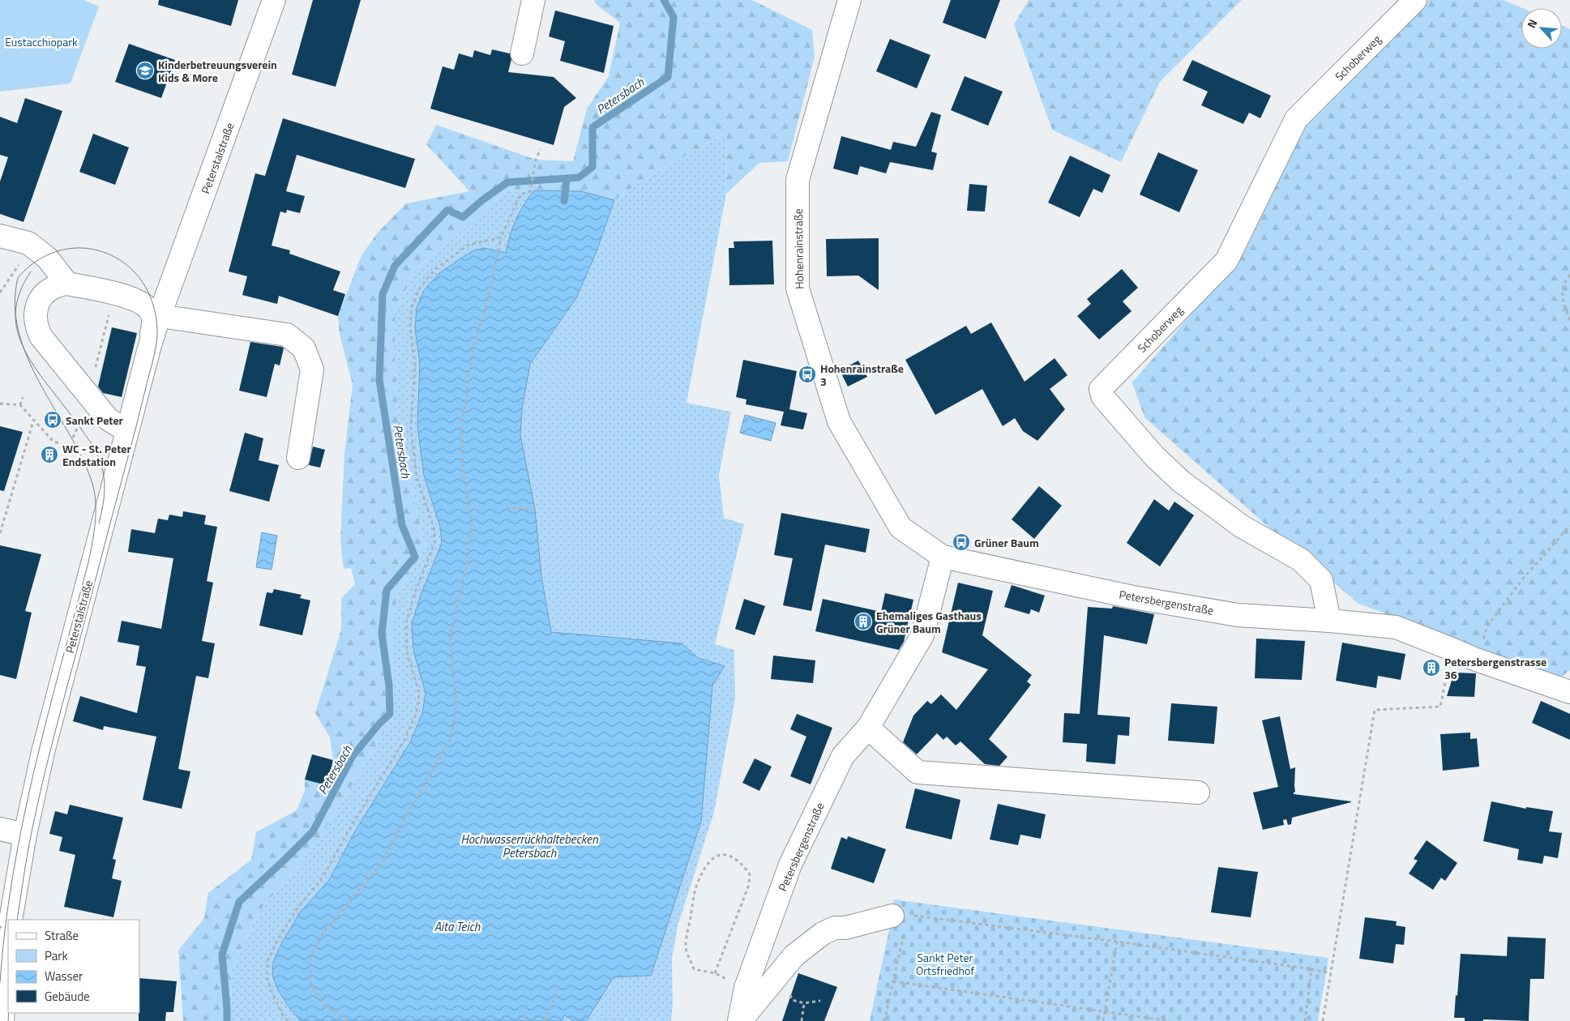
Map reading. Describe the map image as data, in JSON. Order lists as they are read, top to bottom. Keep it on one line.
{"streets":{"street":["Schoberweg","Peterstalstraße","Hohenrainstraße","Petersbergenstraße"]},"crossings":[["Schoberweg","Petersbergenstraße"],["Hohenrainstraße","Petersbergenstraße"]],"water":["Petersbach","Hochwasserrückhaltebecken Petersbach","Aita Teich"],"parks":["Eustacchiopark","Sankt Peter Ortsfriedhof"],"places":{"school or university":["Kinderbetreuungsverein Kids & More"],"bus stop":["Hohenrainstraße 3","Sankt Peter","Grüner Baum"],"building":["WC - St. Peter Endstation","Ehemaliges Gasthaus Grüner Baum","Petersbergenstrasse 36"]},"legend":["Straße","Park","Wasser","Gebäude"],"north":"top left"}
